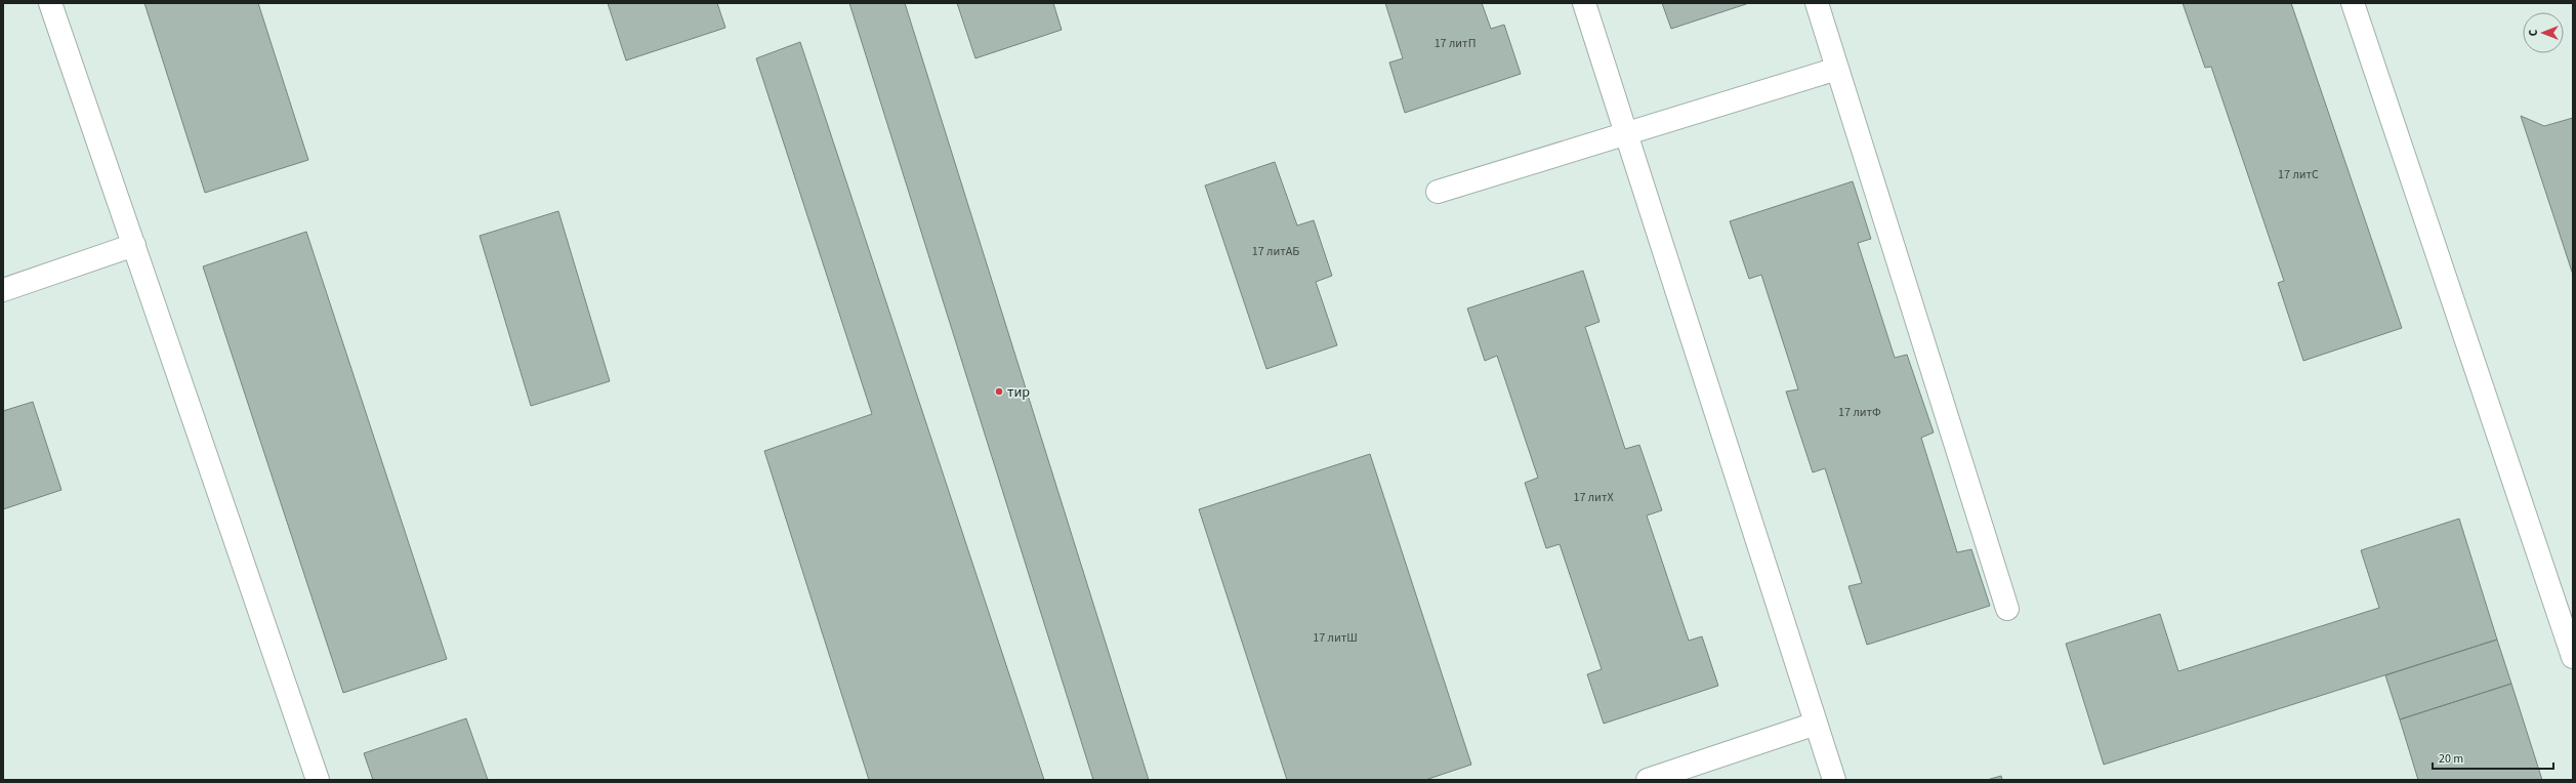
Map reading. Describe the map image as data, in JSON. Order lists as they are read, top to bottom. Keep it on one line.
{"places":["тир"],"house_numbers":["17 литП","17 литС","17 литАБ","17 литФ","17 литХ","17 литШ"],"scale_bar":"20 m","north":"left"}
